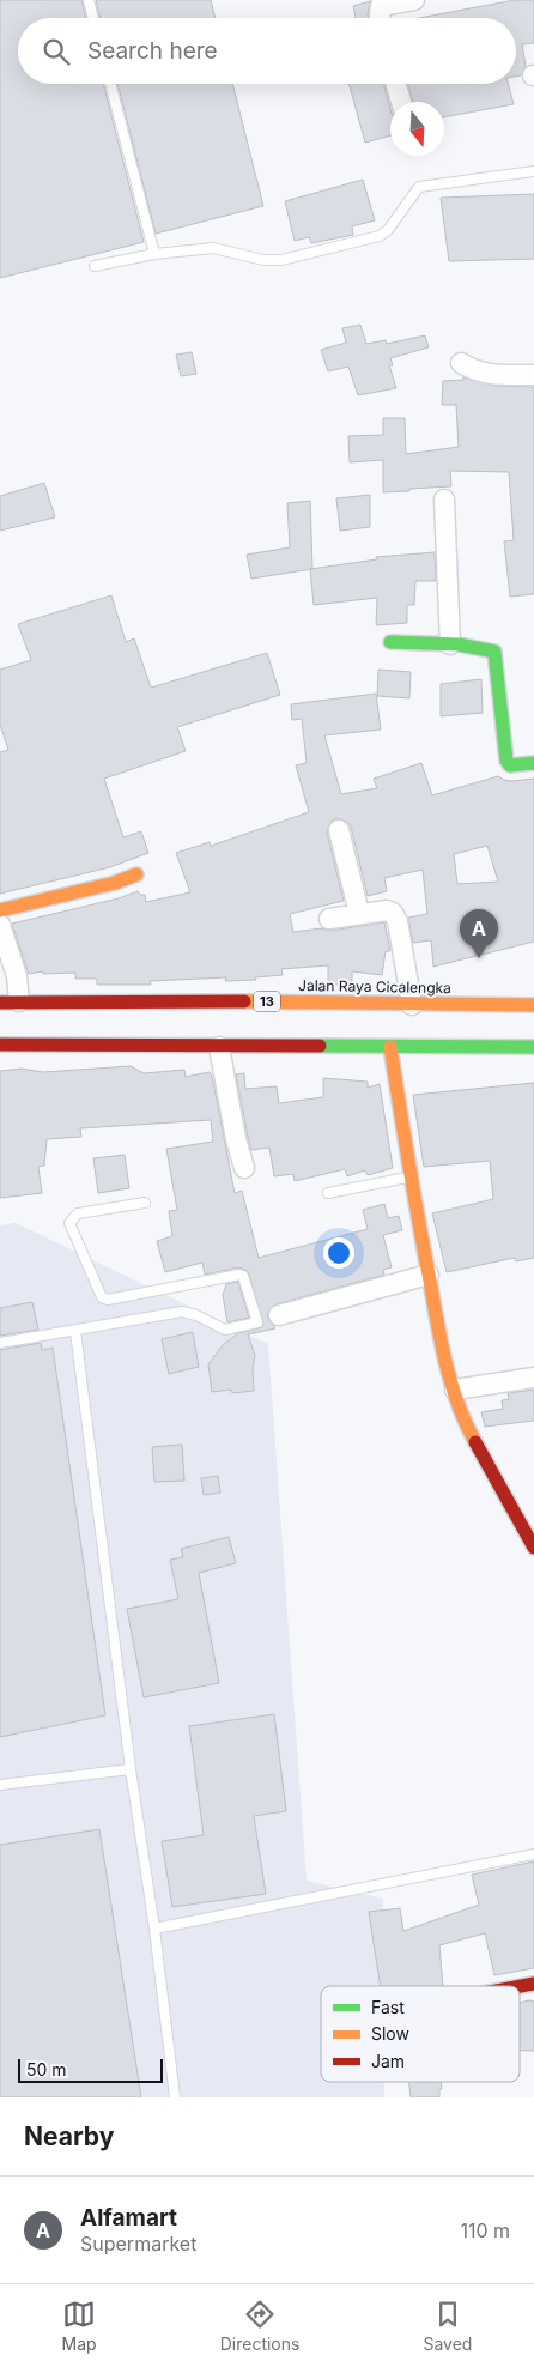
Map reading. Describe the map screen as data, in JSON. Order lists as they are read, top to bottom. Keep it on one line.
{"streets":{"main road":["Jalan Raya Cicalengka","13"]},"legend":["Fast","Slow","Jam"],"scale_bar":"50 m","north":"bottom","page":{"search":"Search here","pins":"A","scale":"50 m","heading":"Nearby","list":[{"mark":"A","name":"Alfamart","note":"Supermarket","value":"110 m"}],"nav":["Map","Directions","Saved"]}}
